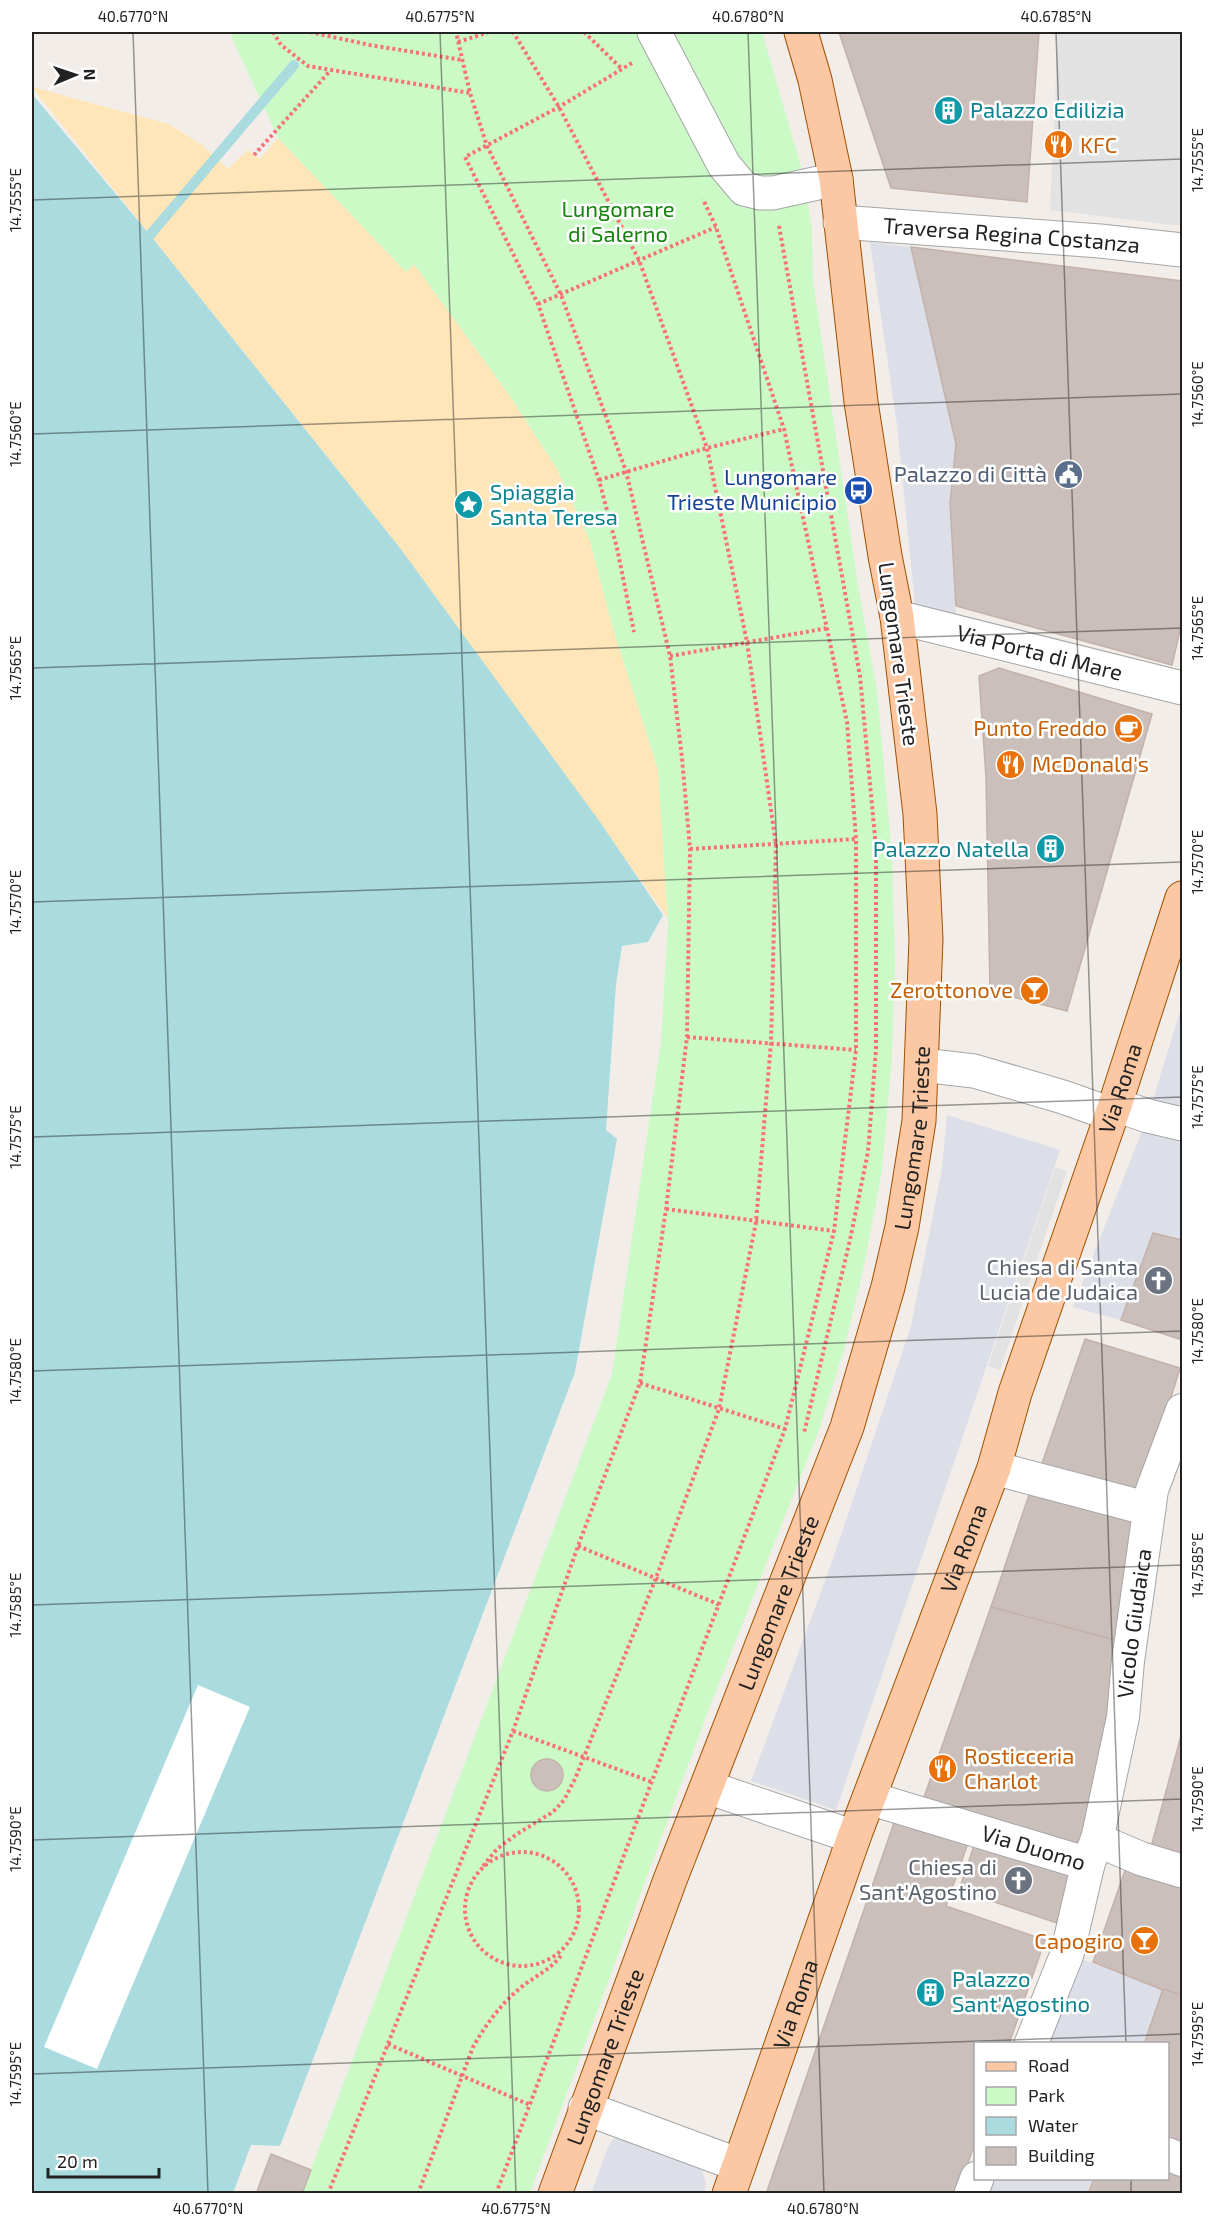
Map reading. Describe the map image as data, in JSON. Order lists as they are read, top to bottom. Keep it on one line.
{"streets":{"main road":["Lungomare Trieste","Via Roma"],"street":["Traversa Regina Costanza","Via Porta di Mare","Vicolo Giudaica","Via Duomo"]},"crossings":[["Traversa Regina Costanza","Lungomare Trieste"],["Via Porta di Mare","Lungomare Trieste"],["Via Roma","Via Duomo"],["Vicolo Giudaica","Via Duomo"]],"parks":["Lungomare di Salerno"],"places":{"building":["Palazzo Edilizia","Palazzo Natella","Palazzo Sant'Agostino"],"restaurant":["KFC","McDonald's","Rosticceria Charlot"],"public building":["Palazzo di Città"],"bus stop":["Lungomare Trieste Municipio"],"place":["Spiaggia Santa Teresa"],"cafe":["Punto Freddo"],"bar":["Zerottonove","Capogiro"],"church":["Chiesa di Santa Lucia de Judaica","Chiesa di Sant'Agostino"]},"legend":["Road","Park","Water","Building"],"scale_bar":"20 m","north":"right","coordinates":["40.6770°N","40.6775°N","40.6780°N","40.6785°N","14.7555°E","14.7560°E","14.7565°E","14.7570°E","14.7575°E","14.7580°E","14.7585°E","14.7590°E","14.7595°E"]}
